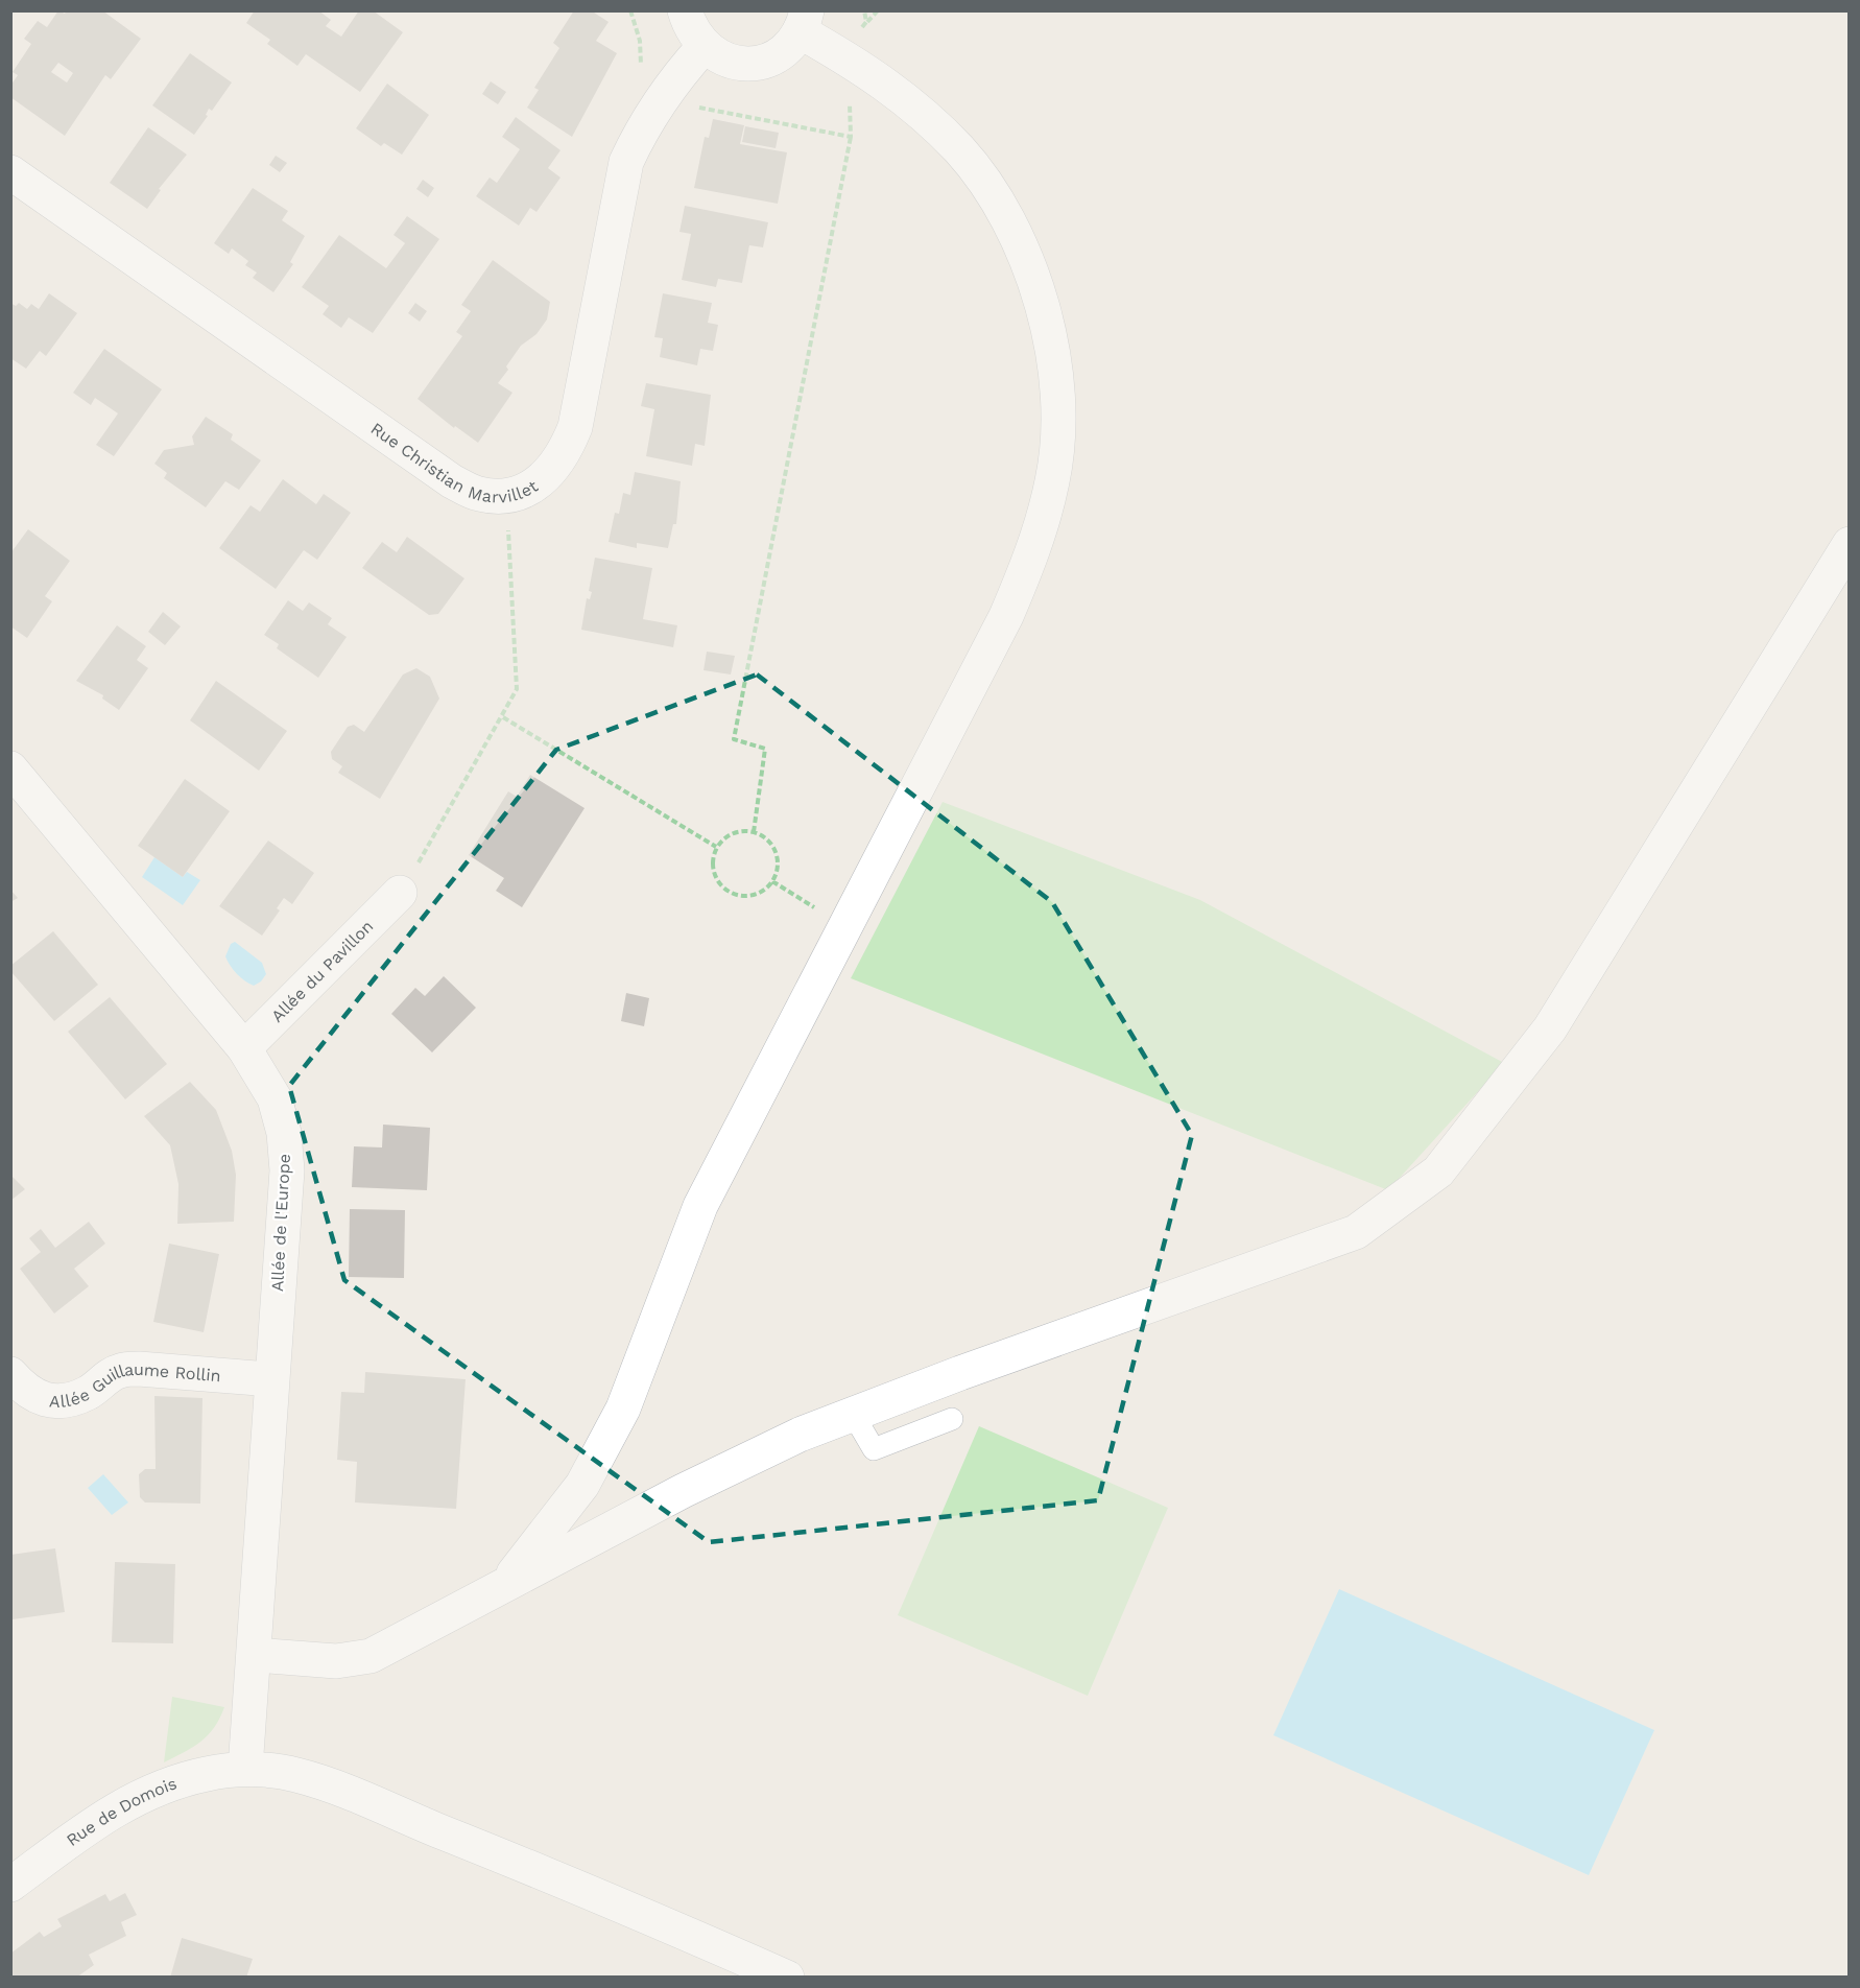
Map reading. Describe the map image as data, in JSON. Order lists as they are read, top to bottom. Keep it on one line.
{"streets":{"street":["Rue Christian Marvillet","Allée du Pavillon","Allée de l'Europe","Allée Guillaume Rollin","Rue de Domois"]},"crossings":[["Allée du Pavillon","Allée de l'Europe"],["Allée de l'Europe","Allée Guillaume Rollin"],["Allée de l'Europe","Rue de Domois"]]}
